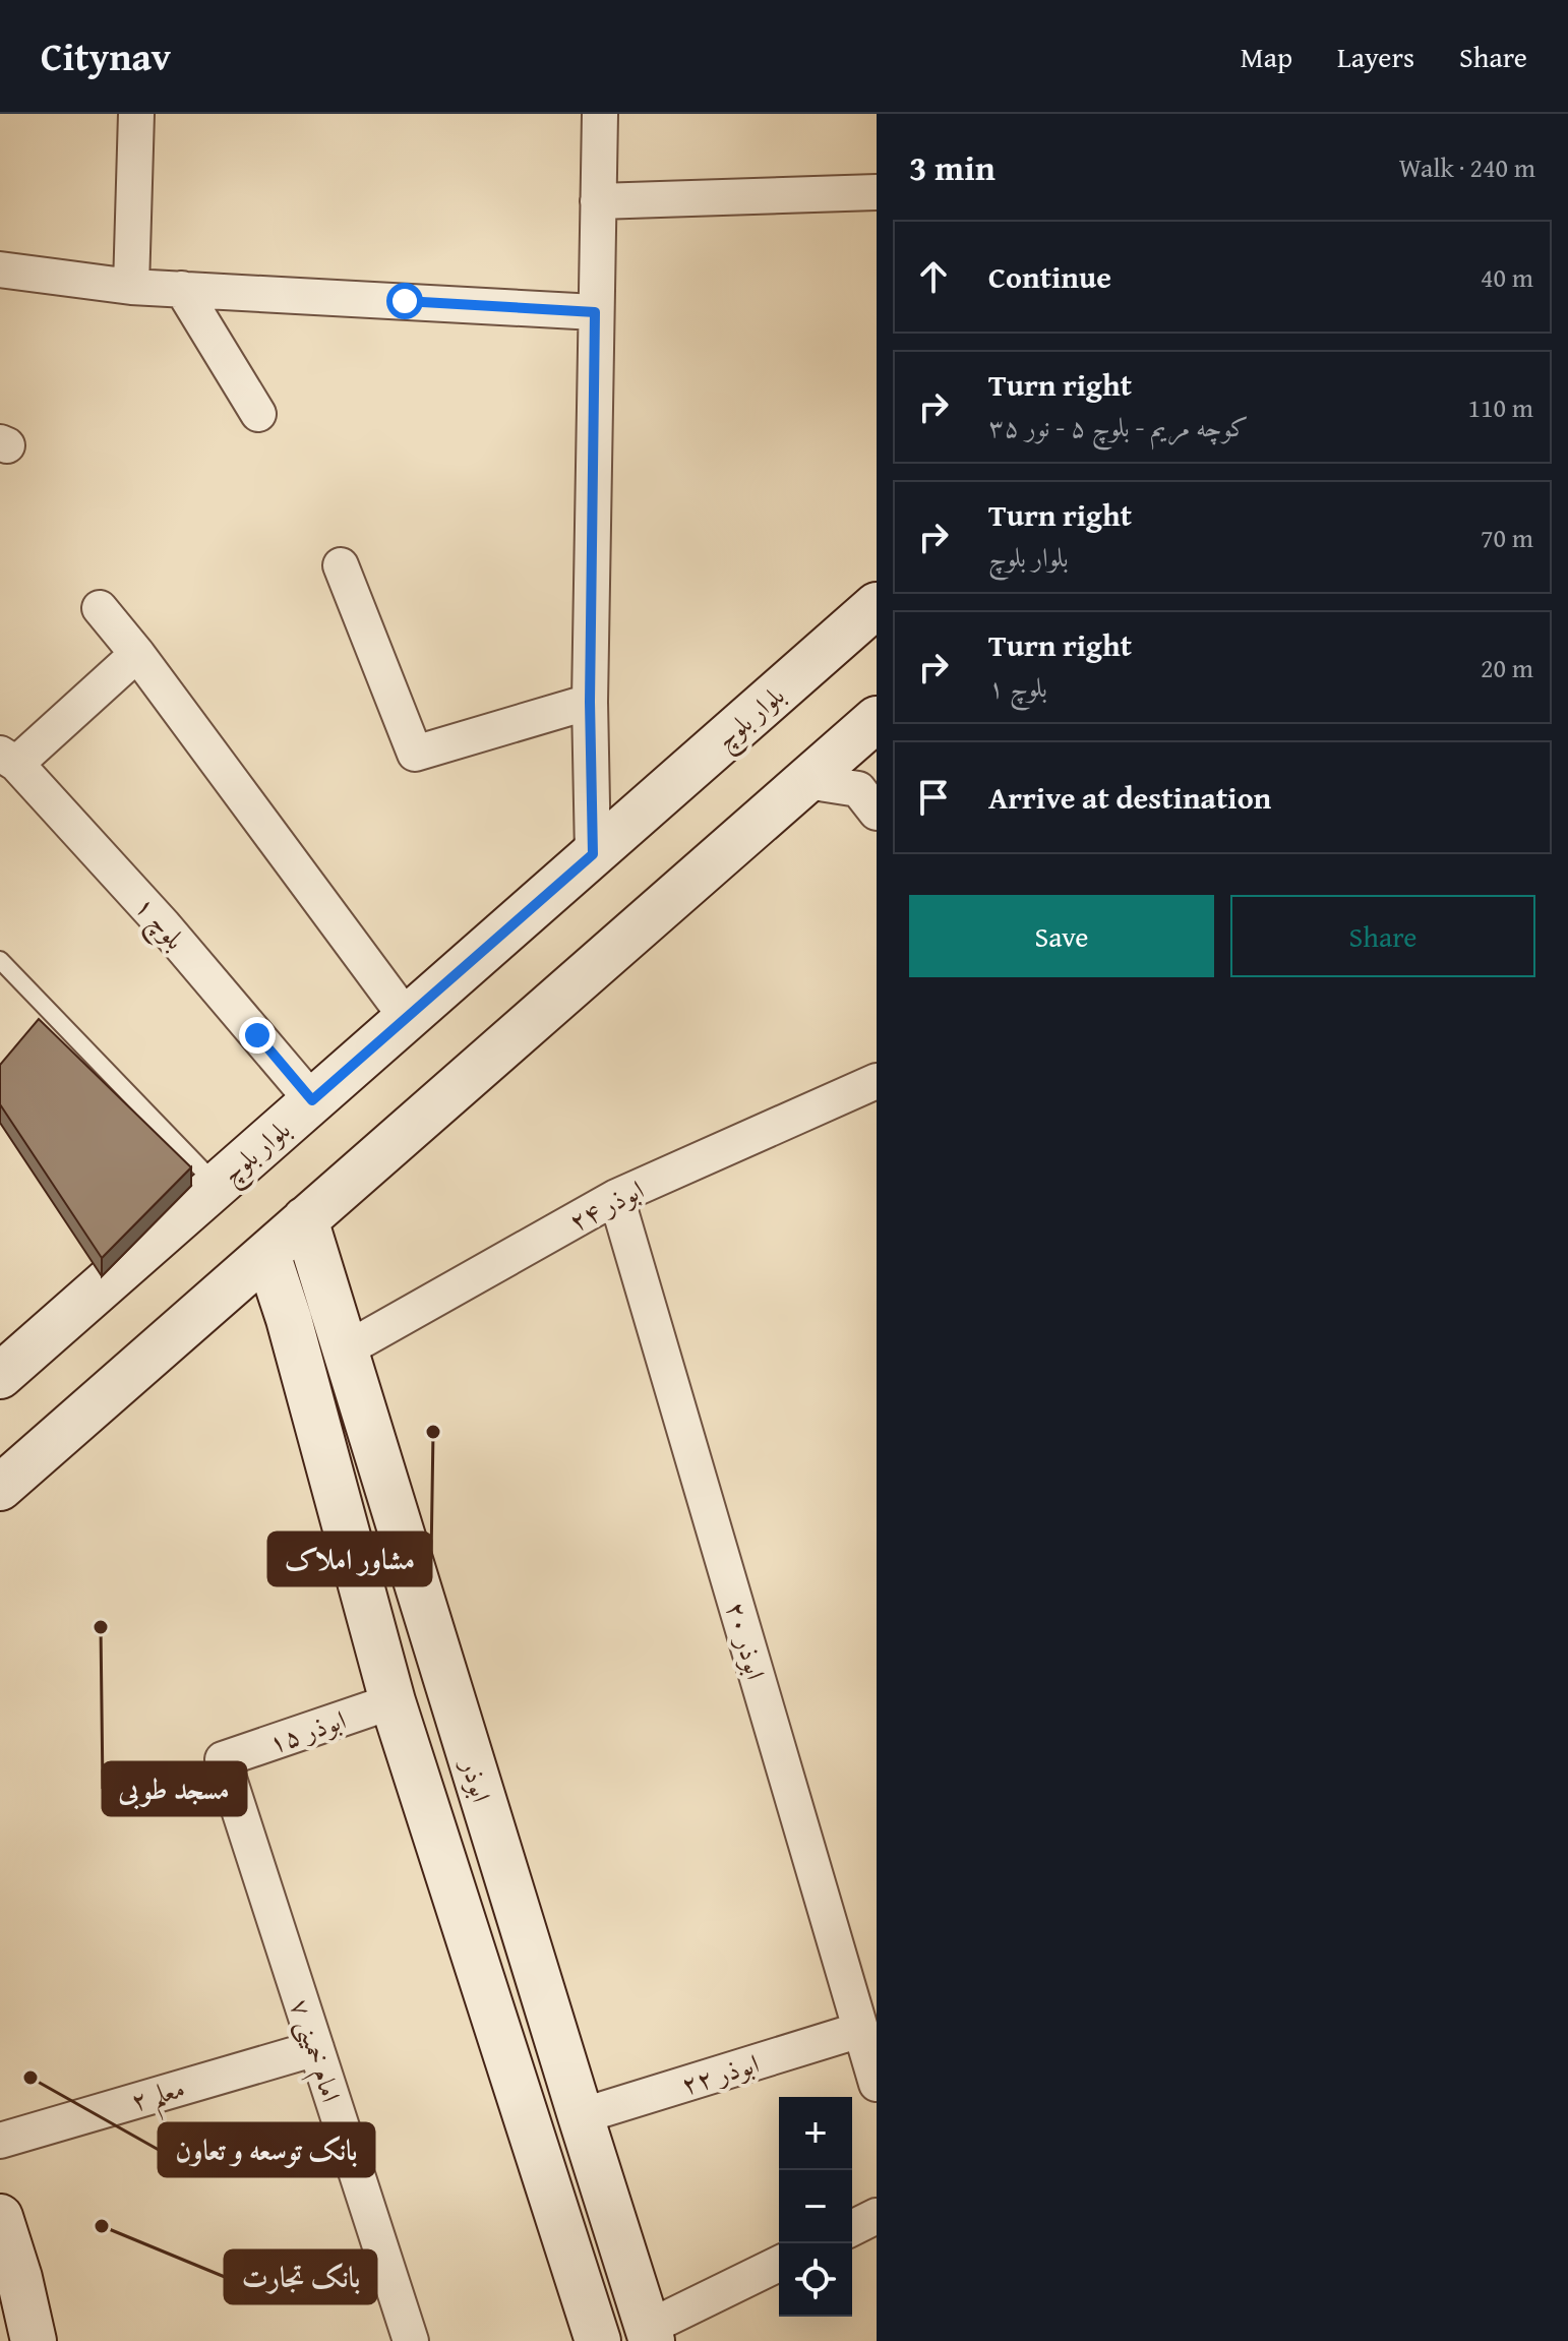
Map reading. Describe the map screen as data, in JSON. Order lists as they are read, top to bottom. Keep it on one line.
{"streets":{"main road":["بلوار بلوچ","ابوذر"],"street":["بلوچ ۱","ابوذر ۲۴","ابوذر ۲۰","ابوذر ۱۵","امام خمینی ۷","ابوذر ۲۲","معلم ۲"]},"crossings":[["بلوار بلوچ","بلوچ ۱"],["ابوذر ۲۴","ابوذر ۲۰"],["ابوذر ۲۴","ابوذر"],["ابوذر ۲۰","ابوذر ۲۲"],["ابوذر ۱۵","امام خمینی ۷"],["ابوذر","ابوذر ۲۲"],["امام خمینی ۷","معلم ۲"]],"places":["مشاور املاک","مسجد طوبی","بانک توسعه و تعاون","بانک تجارت"],"page":{"header":"Citynav","nav":["Map","Layers","Share"],"heading":["3 min","Walk · 240 m"],"list":[["Continue","40 m"],["Turn right","کوچه مریم - بلوچ ۵ - نور ۳۵","110 m"],["Turn right","بلوار بلوچ","70 m"],["Turn right","بلوچ ۱","20 m"],"Arrive at destination"],"buttons":["Save","Share"],"map_buttons":["+","−"]}}
